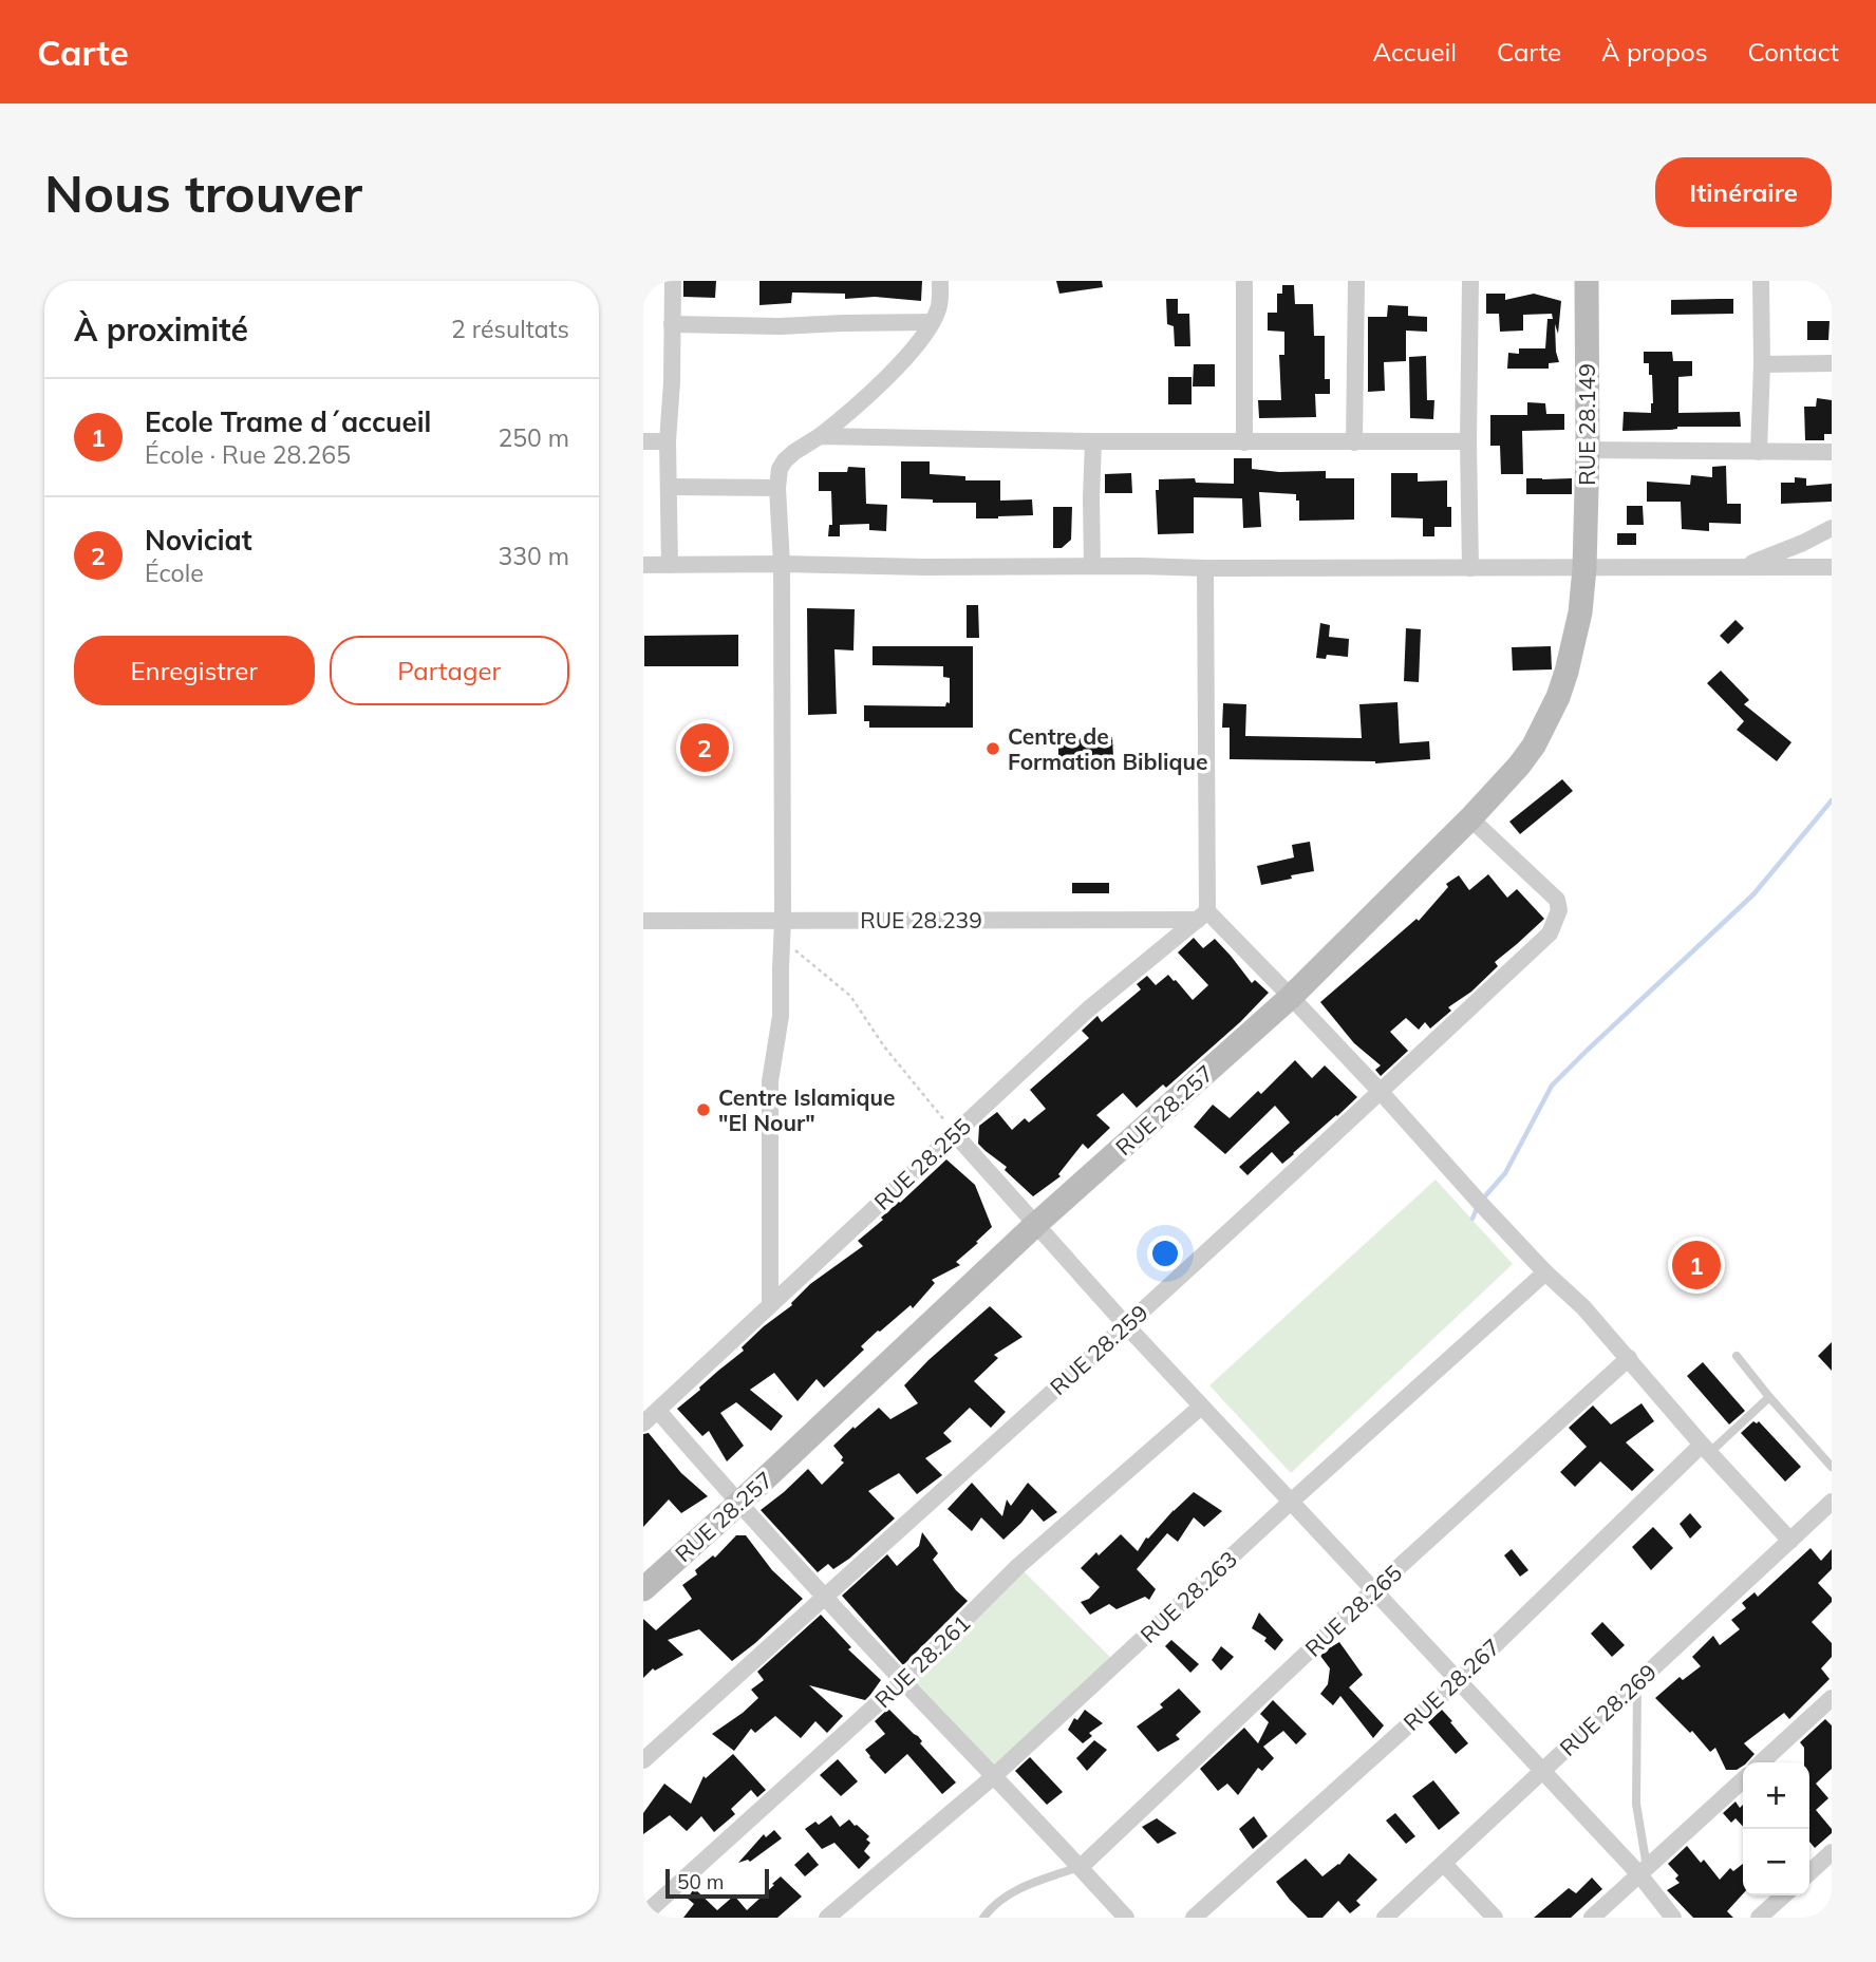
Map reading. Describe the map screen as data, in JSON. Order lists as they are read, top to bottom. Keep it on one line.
{"streets":{"street":["RUE 28.149","RUE 28.239","RUE 28.257","RUE 28.255","RUE 28.259","RUE 28.263","RUE 28.265","RUE 28.261","RUE 28.267","RUE 28.269"]},"crossings":[["RUE 28.149","RUE 28.257"],["RUE 28.239","RUE 28.255"],["RUE 28.257","RUE 28.259"]],"places":["Centre de Formation Biblique","Centre Islamique \"El Nour\""],"scale_bar":"50 m","page":{"header":"Carte","nav":["Accueil","Carte","À propos","Contact"],"buttons":["Itinéraire",["Enregistrer","Partager"]],"title":"Nous trouver","heading":["À proximité","2 résultats"],"list":[{"mark":"1","name":"Ecole Trame d´accueil","note":"École · Rue 28.265","value":"250 m"},{"mark":"2","name":"Noviciat","note":"École","value":"330 m"}],"pins":["2","1"],"map_buttons":["+","−"],"scale":"50 m"}}
